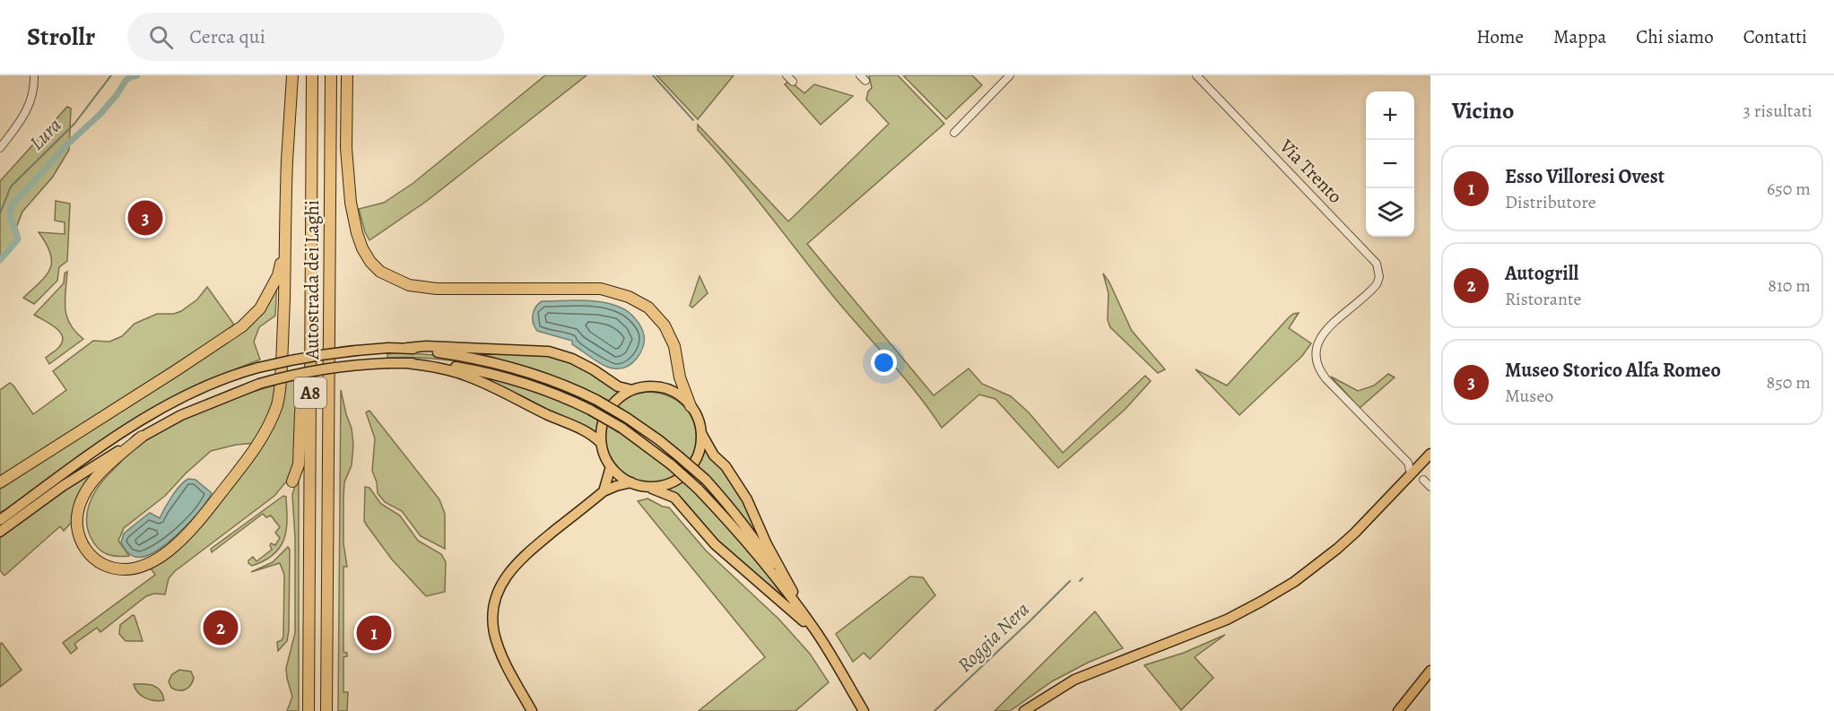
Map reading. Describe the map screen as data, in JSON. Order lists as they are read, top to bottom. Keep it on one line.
{"streets":{"highway":["Autostrada dei Laghi","A8"],"street":["Via Trento"]},"water":["Lura","Roggia Nera"],"page":{"header":"Strollr","search":"Cerca qui","nav":["Home","Mappa","Chi siamo","Contatti"],"heading":["Vicino","3 risultati"],"map_buttons":["+","−"],"list":[{"mark":"1","name":"Esso Villoresi Ovest","note":"Distributore","value":"650 m"},{"mark":"2","name":"Autogrill","note":"Ristorante","value":"810 m"},{"mark":"3","name":"Museo Storico Alfa Romeo","note":"Museo","value":"850 m"}],"pins":["3","2","1"]}}
